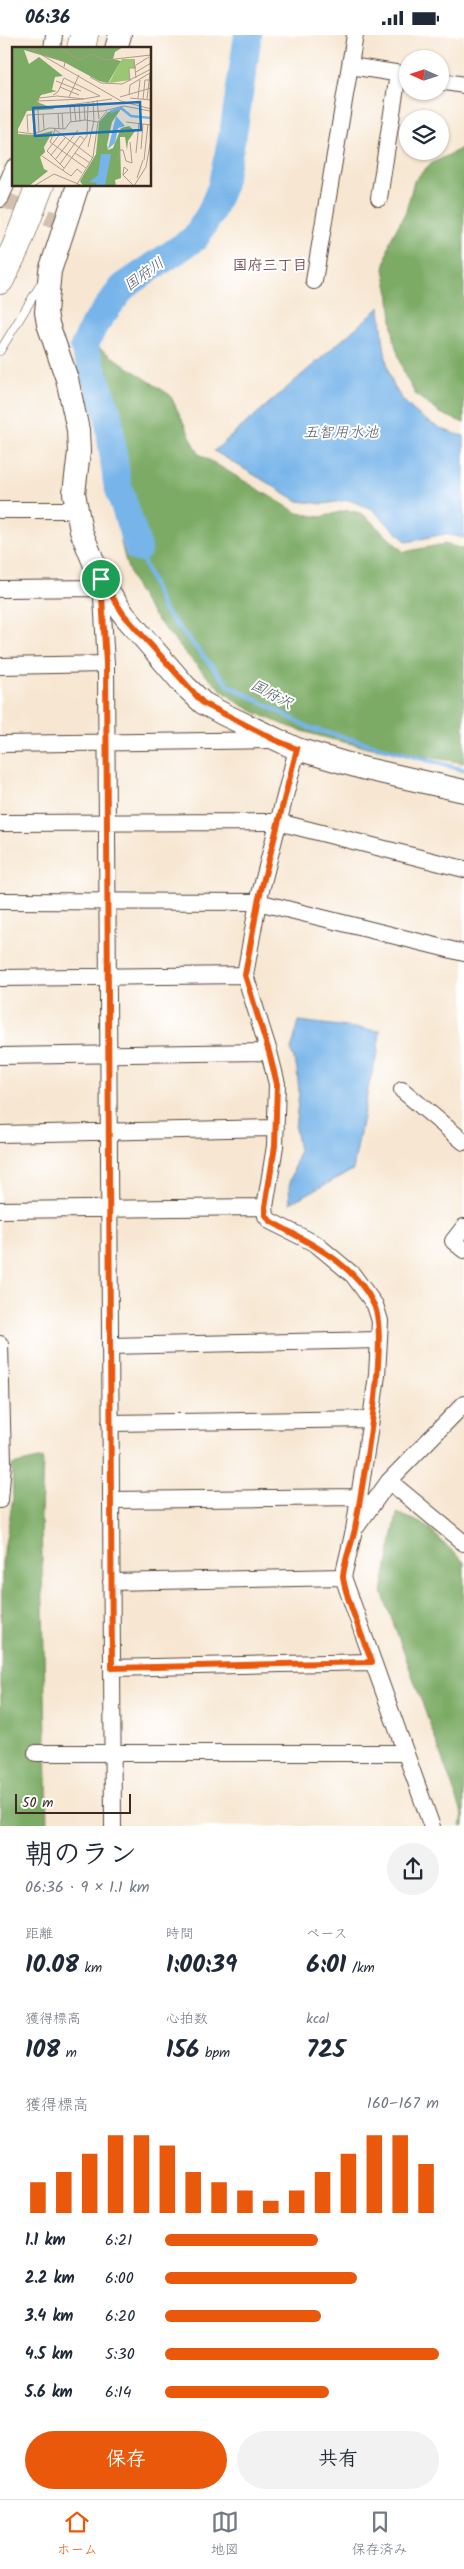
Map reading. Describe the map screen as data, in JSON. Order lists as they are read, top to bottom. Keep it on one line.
{"districts":["国府三丁目"],"water":["国府川","五智用水池","国府沢"],"scale_bar":"50 m","north":"left","page":{"status":"06:36","scale":"50 m","heading":["朝のラン","06:36 · 9 × 1.1 km"],"stats":[["距離","10.08 km"],["時間","1:00:39"],["ペース","6:01 /km"],["獲得標高","108 m"],["心拍数","156 bpm"],["kcal","725"]],"chart":["獲得標高","160–167 m"],"list":[{"name":"1.1 km","note":"6:21"},{"name":"2.2 km","note":"6:00"},{"name":"3.4 km","note":"6:20"},{"name":"4.5 km","note":"5:30"},{"name":"5.6 km","note":"6:14"}],"buttons":["保存","共有"],"tabs":["ホーム","地図","保存済み"]}}
